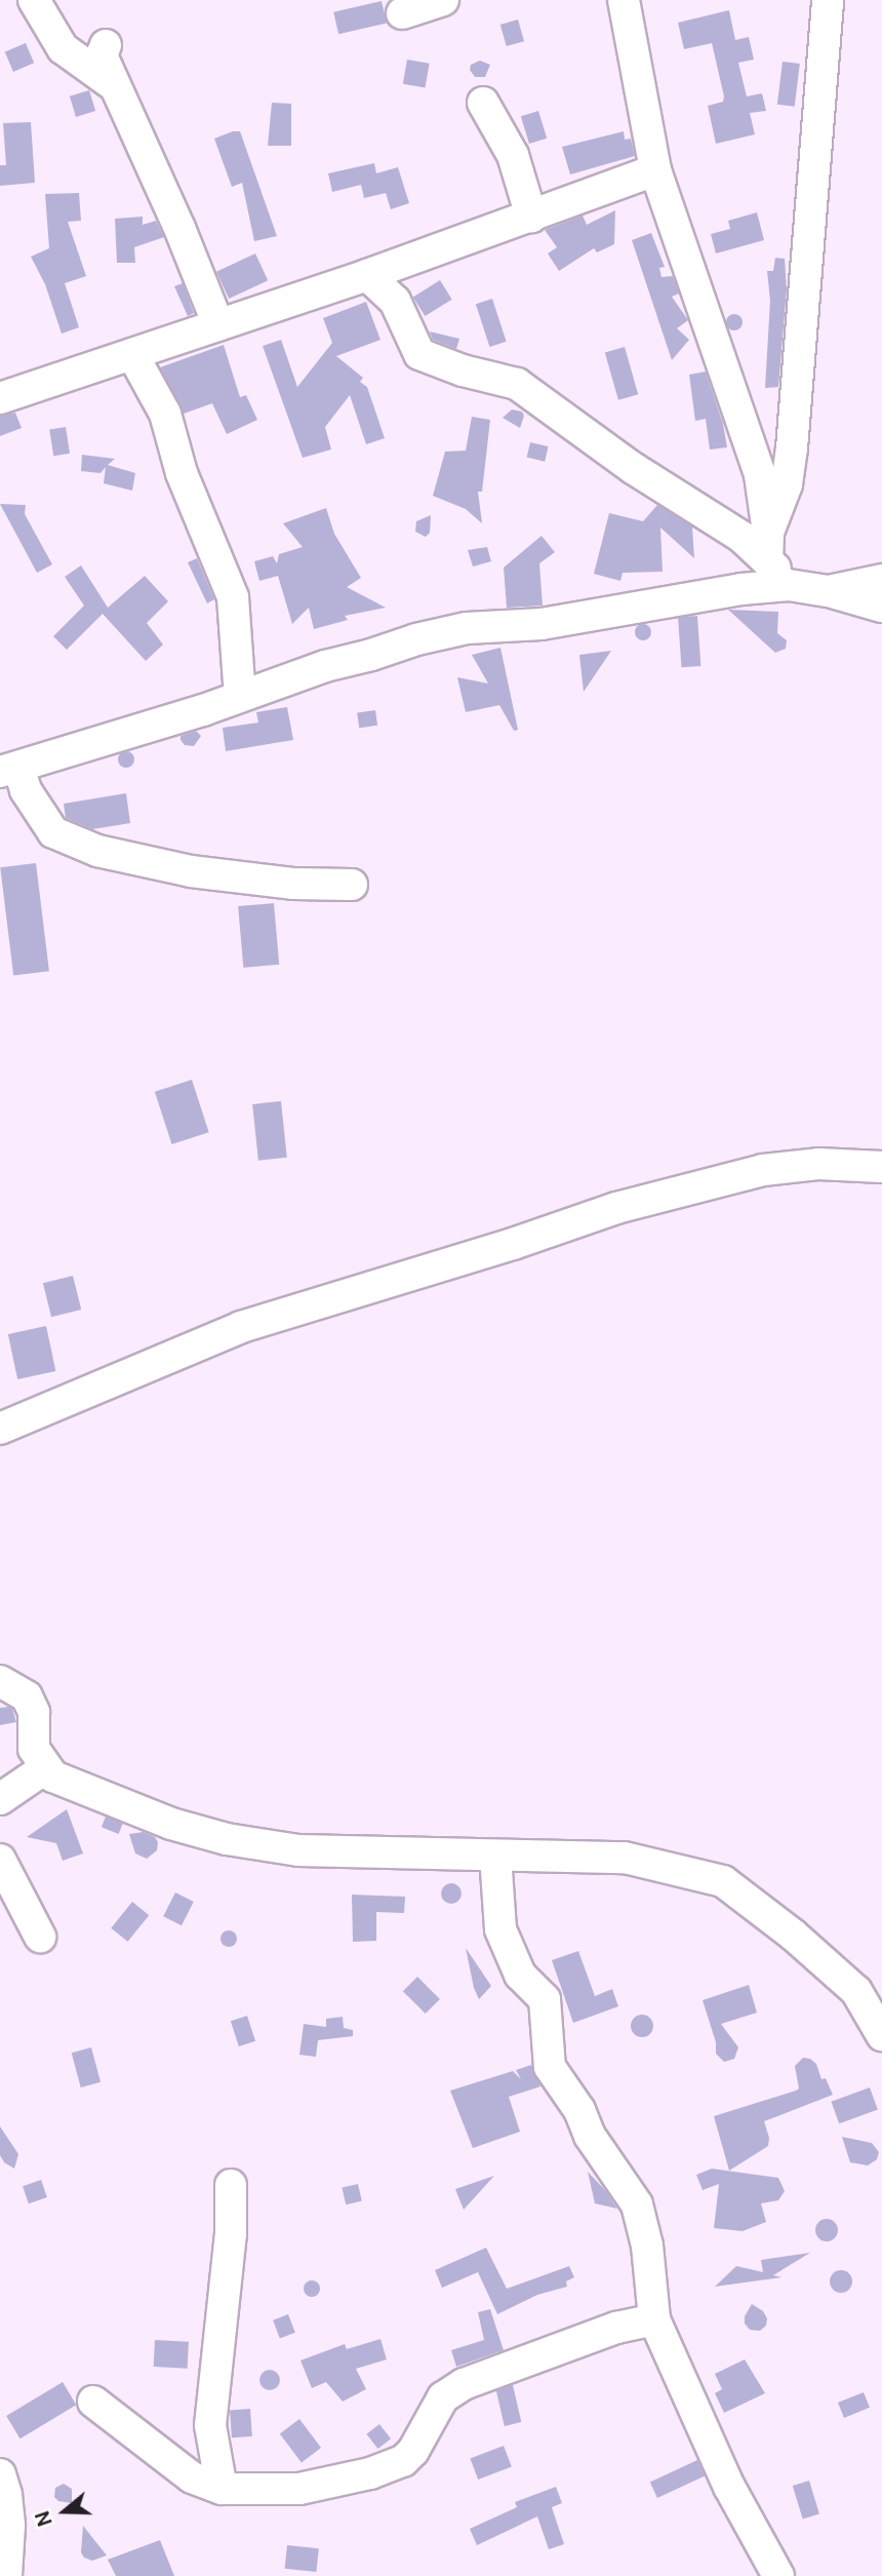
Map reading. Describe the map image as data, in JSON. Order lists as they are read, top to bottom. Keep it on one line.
{"north":"left"}
